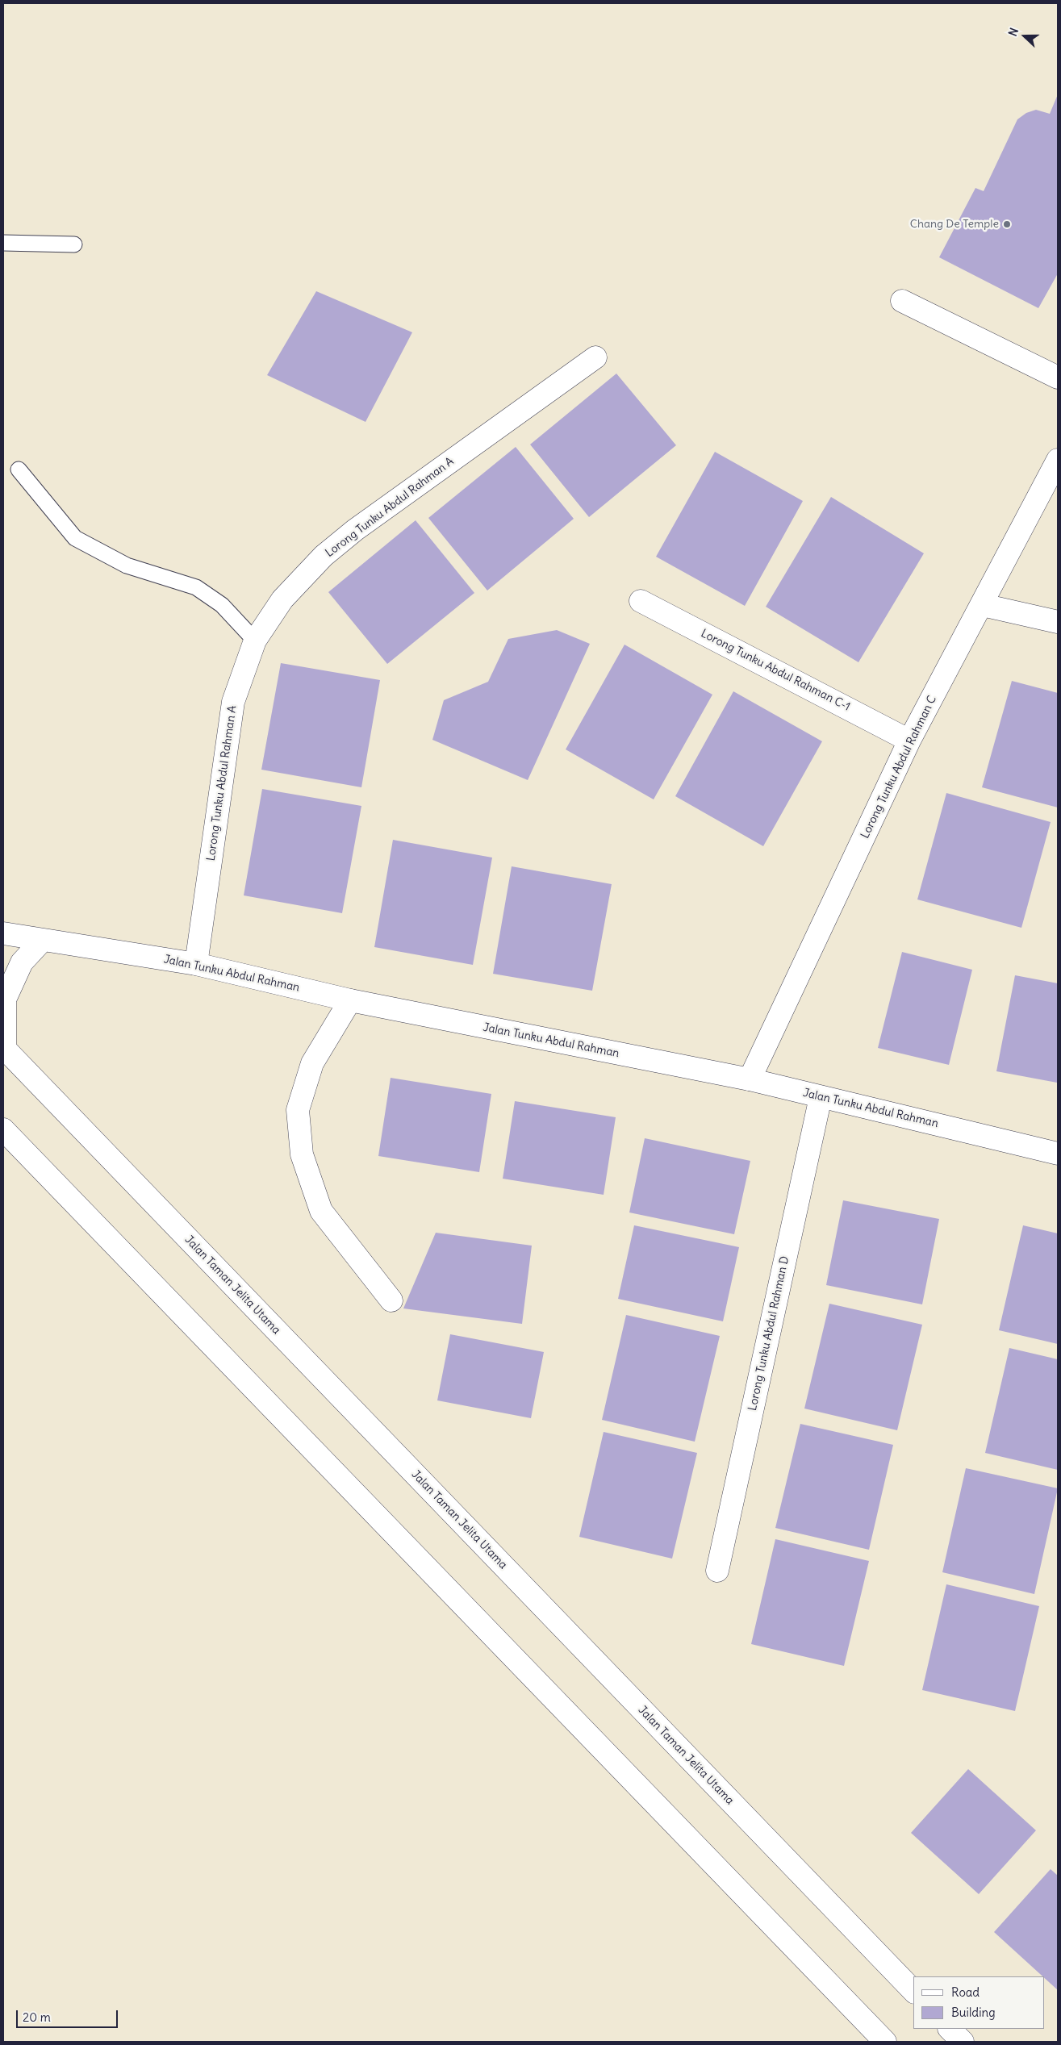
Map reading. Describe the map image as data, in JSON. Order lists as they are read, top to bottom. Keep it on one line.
{"streets":{"street":["Lorong Tunku Abdul Rahman A","Lorong Tunku Abdul Rahman C-1","Lorong Tunku Abdul Rahman C","Jalan Tunku Abdul Rahman","Jalan Taman Jelita Utama","Lorong Tunku Abdul Rahman D"]},"crossings":[["Lorong Tunku Abdul Rahman A","Jalan Tunku Abdul Rahman"],["Lorong Tunku Abdul Rahman C-1","Lorong Tunku Abdul Rahman C"],["Lorong Tunku Abdul Rahman C","Jalan Tunku Abdul Rahman"],["Jalan Tunku Abdul Rahman","Lorong Tunku Abdul Rahman D"]],"places":["Chang De Temple"],"legend":["Road","Building"],"scale_bar":"20 m","north":"left"}
